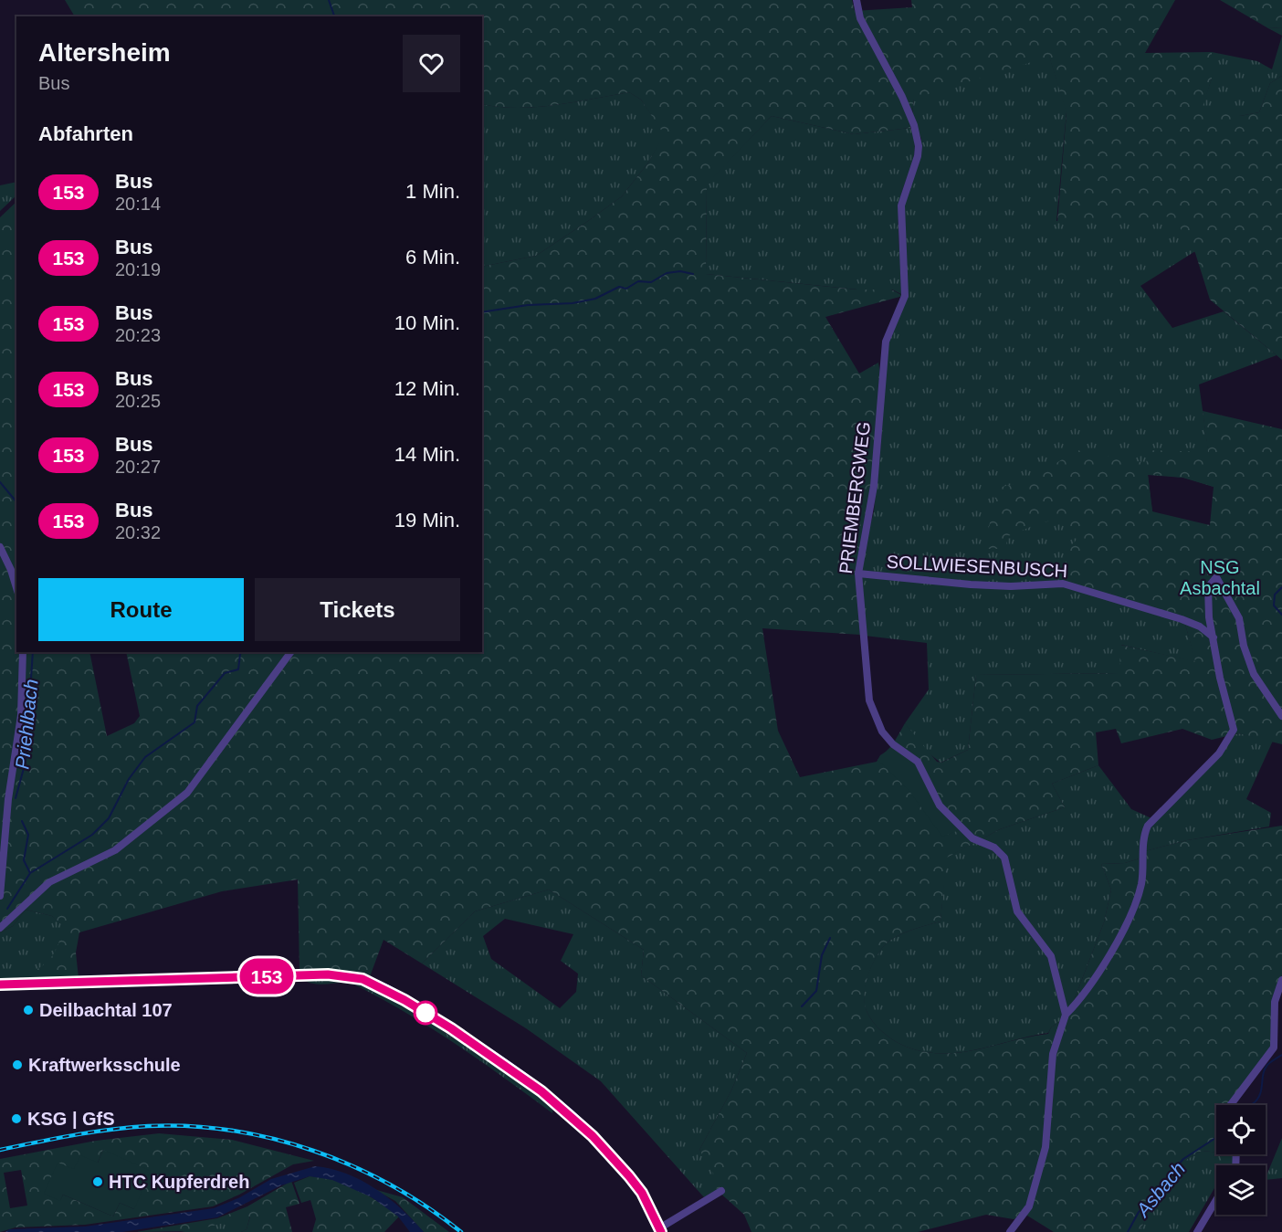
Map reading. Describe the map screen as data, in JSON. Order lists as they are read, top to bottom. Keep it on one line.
{"streets":{"street":["PRIEMBERGWEG","SOLLWIESENBUSCH"]},"crossings":[["PRIEMBERGWEG","SOLLWIESENBUSCH"]],"water":["Priehlbach","Asbach"],"parks":["NSG Asbachtal"],"places":["Deilbachtal 107","Kraftwerksschule","KSG | GfS","HTC Kupferdreh"],"lines":["bus line 153"],"page":{"on_map":"153","heading":[["Altersheim","Bus"],"Abfahrten"],"list":[{"mark":"153","name":"Bus","note":"20:14","value":"1 Min."},{"mark":"153","name":"Bus","note":"20:19","value":"6 Min."},{"mark":"153","name":"Bus","note":"20:23","value":"10 Min."},{"mark":"153","name":"Bus","note":"20:25","value":"12 Min."},{"mark":"153","name":"Bus","note":"20:27","value":"14 Min."},{"mark":"153","name":"Bus","note":"20:32","value":"19 Min."}],"buttons":["Route","Tickets"]}}
